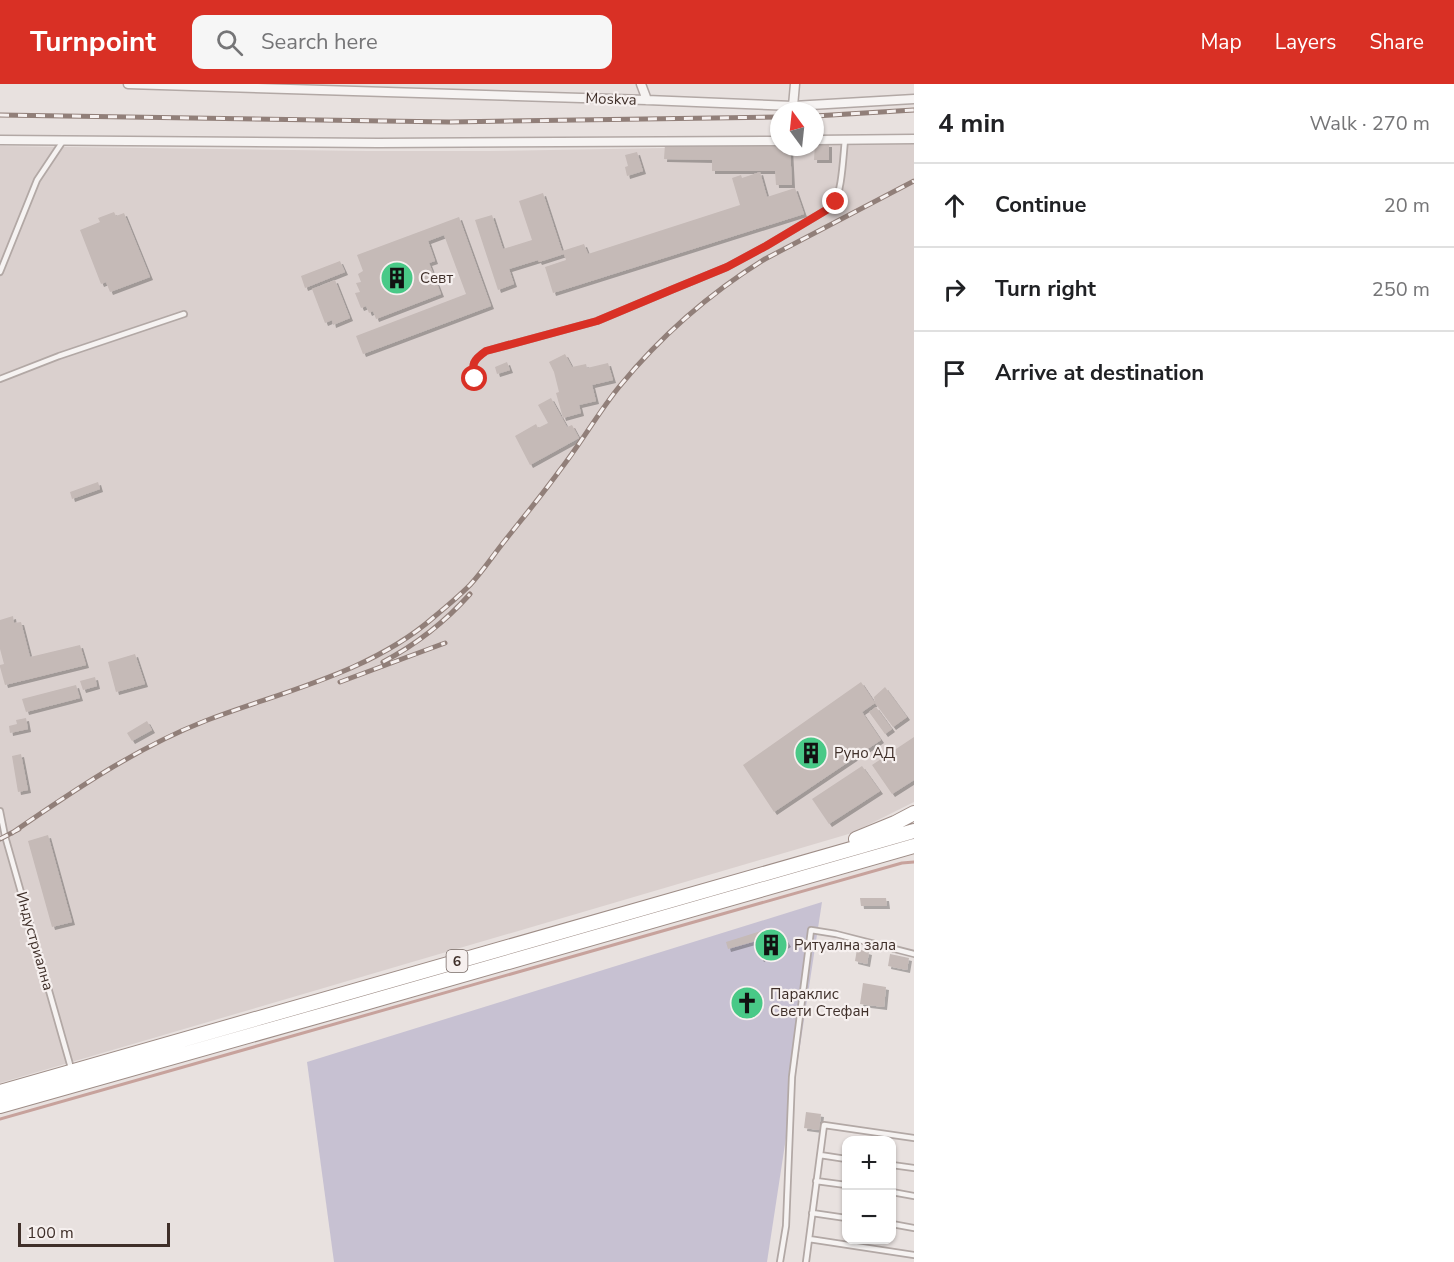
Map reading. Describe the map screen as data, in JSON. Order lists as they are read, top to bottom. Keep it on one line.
{"streets":{"highway":["6"],"street":["Moskva"],"lane":["Индустриална"]},"crossings":[["Индустриална","6"]],"places":{"building":["Севт","Руно АД","Ритуална зала"],"church":["Параклис Свети Стефан"]},"scale_bar":"100 m","north":"top","page":{"header":"Turnpoint","search":"Search here","nav":["Map","Layers","Share"],"heading":["4 min","Walk · 270 m"],"list":[["Continue","20 m"],["Turn right","250 m"],"Arrive at destination"],"map_buttons":["+","−"],"scale":"100 m"}}
